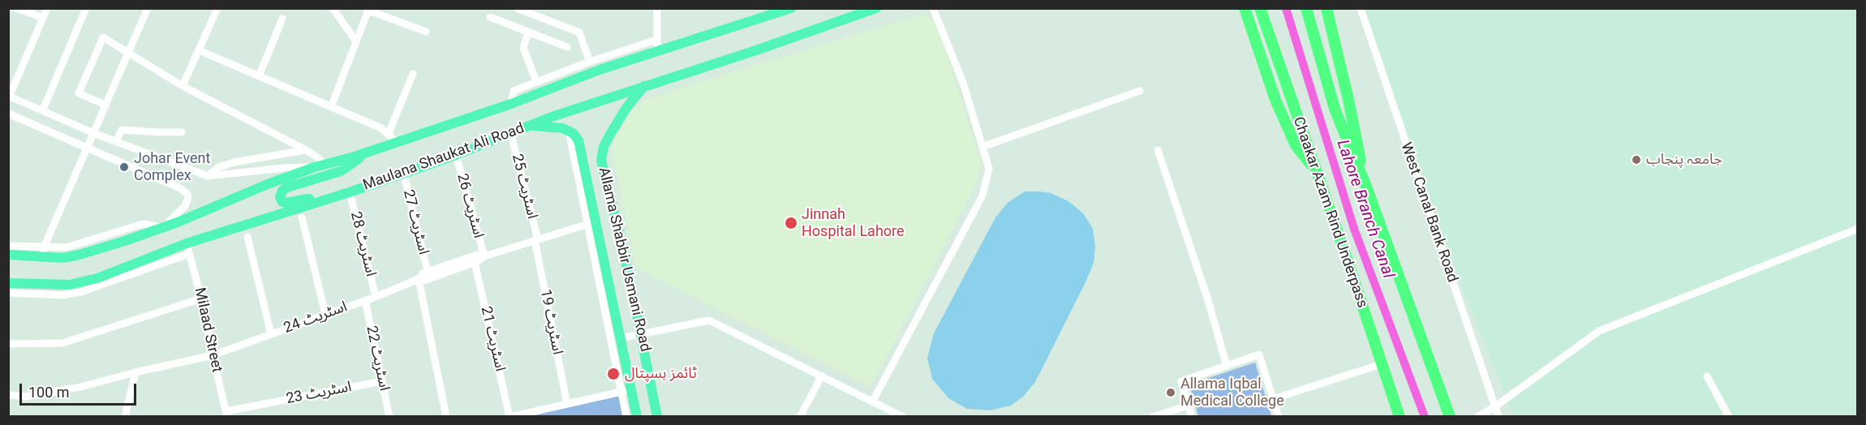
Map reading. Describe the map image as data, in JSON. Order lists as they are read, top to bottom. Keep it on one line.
{"streets":{"highway":["Chaakar Azam Rind Underpass"],"main road":["Maulana Shaukat Ali Road","Allama Shabbir Usmani Road"],"street":["اسٹریٹ 25","اسٹریٹ 26","West Canal Bank Road","اسٹریٹ 27","اسٹریٹ 28","اسٹریٹ 24","اسٹریٹ 19","Milaad Street","اسٹریٹ 21","اسٹریٹ 22","اسٹریٹ 23"]},"crossings":[["Maulana Shaukat Ali Road","اسٹریٹ 25"],["Maulana Shaukat Ali Road","اسٹریٹ 26"],["Maulana Shaukat Ali Road","اسٹریٹ 27"],["Maulana Shaukat Ali Road","اسٹریٹ 28"],["Maulana Shaukat Ali Road","Allama Shabbir Usmani Road"],["Maulana Shaukat Ali Road","Milaad Street"],["اسٹریٹ 25","اسٹریٹ 24"],["اسٹریٹ 25","اسٹریٹ 19"],["اسٹریٹ 26","اسٹریٹ 24"],["اسٹریٹ 27","اسٹریٹ 24"],["اسٹریٹ 28","اسٹریٹ 24"],["Allama Shabbir Usmani Road","اسٹریٹ 24"],["اسٹریٹ 24","اسٹریٹ 19"],["اسٹریٹ 24","Milaad Street"],["اسٹریٹ 24","اسٹریٹ 21"],["اسٹریٹ 24","اسٹریٹ 22"],["Milaad Street","اسٹریٹ 23"],["اسٹریٹ 22","اسٹریٹ 23"]],"water":["Lahore Branch Canal"],"places":["جامعہ پنجاب","Johar Event Complex","Jinnah Hospital Lahore","ٹائمز ہسپتال","Allama Iqbal Medical College"],"scale_bar":"100 m"}
